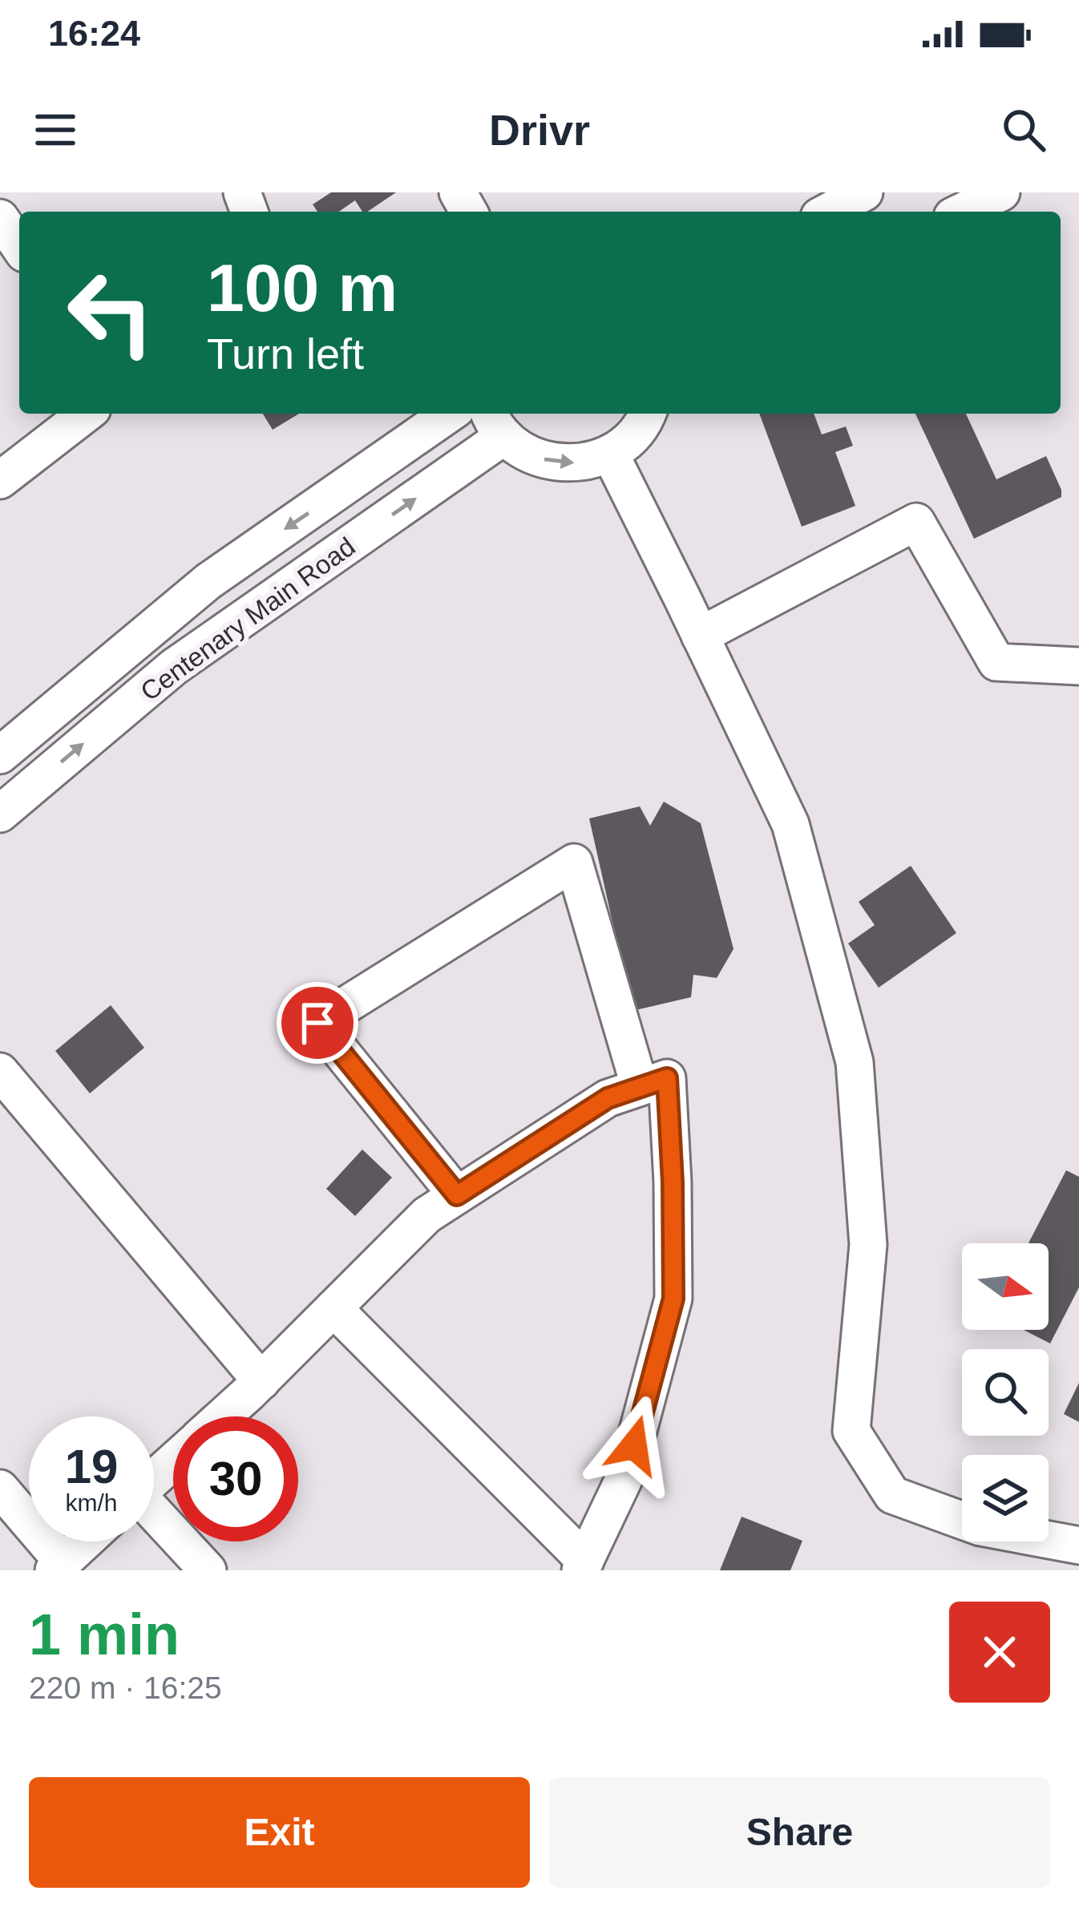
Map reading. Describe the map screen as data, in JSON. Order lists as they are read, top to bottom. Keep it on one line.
{"streets":{"street":["Centenary Main Road"]},"north":"right","page":{"status":"16:24","header":"Drivr","turn":["100 m","Turn left"],"speed":"19 km/h","limit":"30","heading":["1 min","220 m · 16:25"],"buttons":["Exit","Share"]}}
